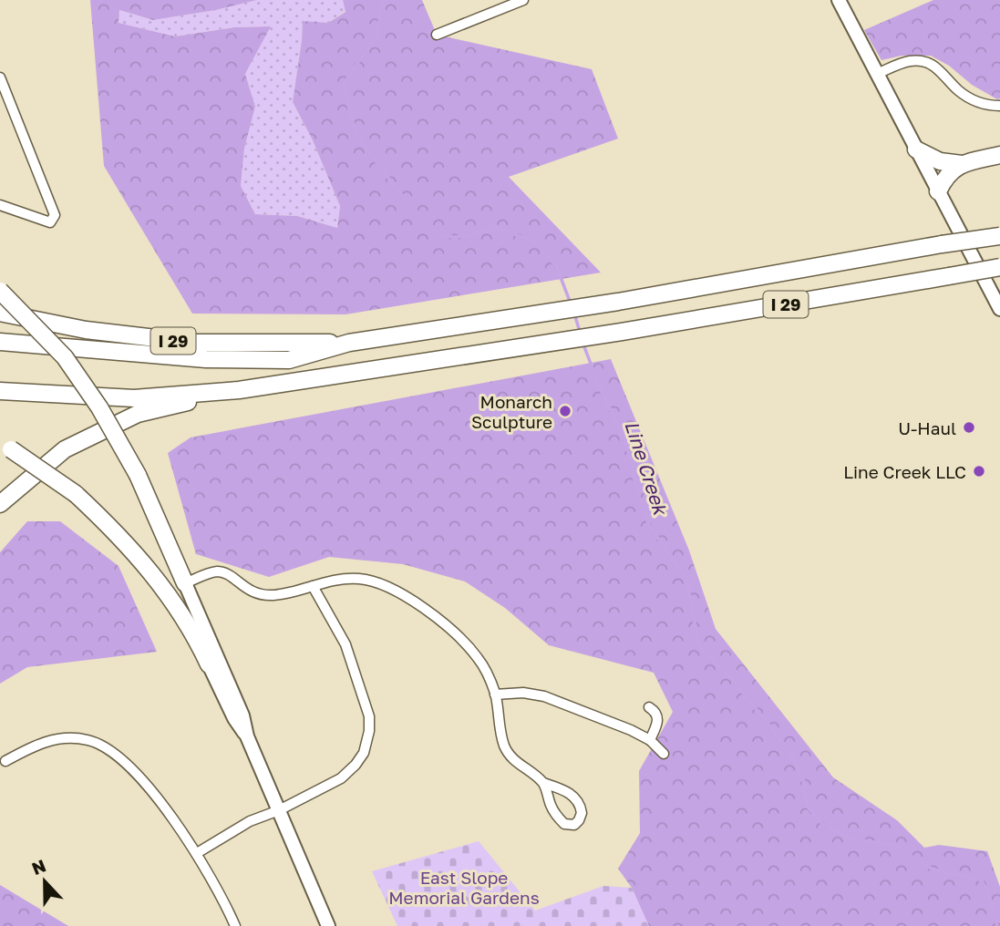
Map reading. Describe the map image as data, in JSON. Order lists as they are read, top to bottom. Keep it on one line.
{"streets":{"highway":["I 29"]},"water":["Line Creek"],"parks":["East Slope Memorial Gardens"],"places":["Monarch Sculpture","U-Haul","Line Creek LLC"],"north":"top"}
